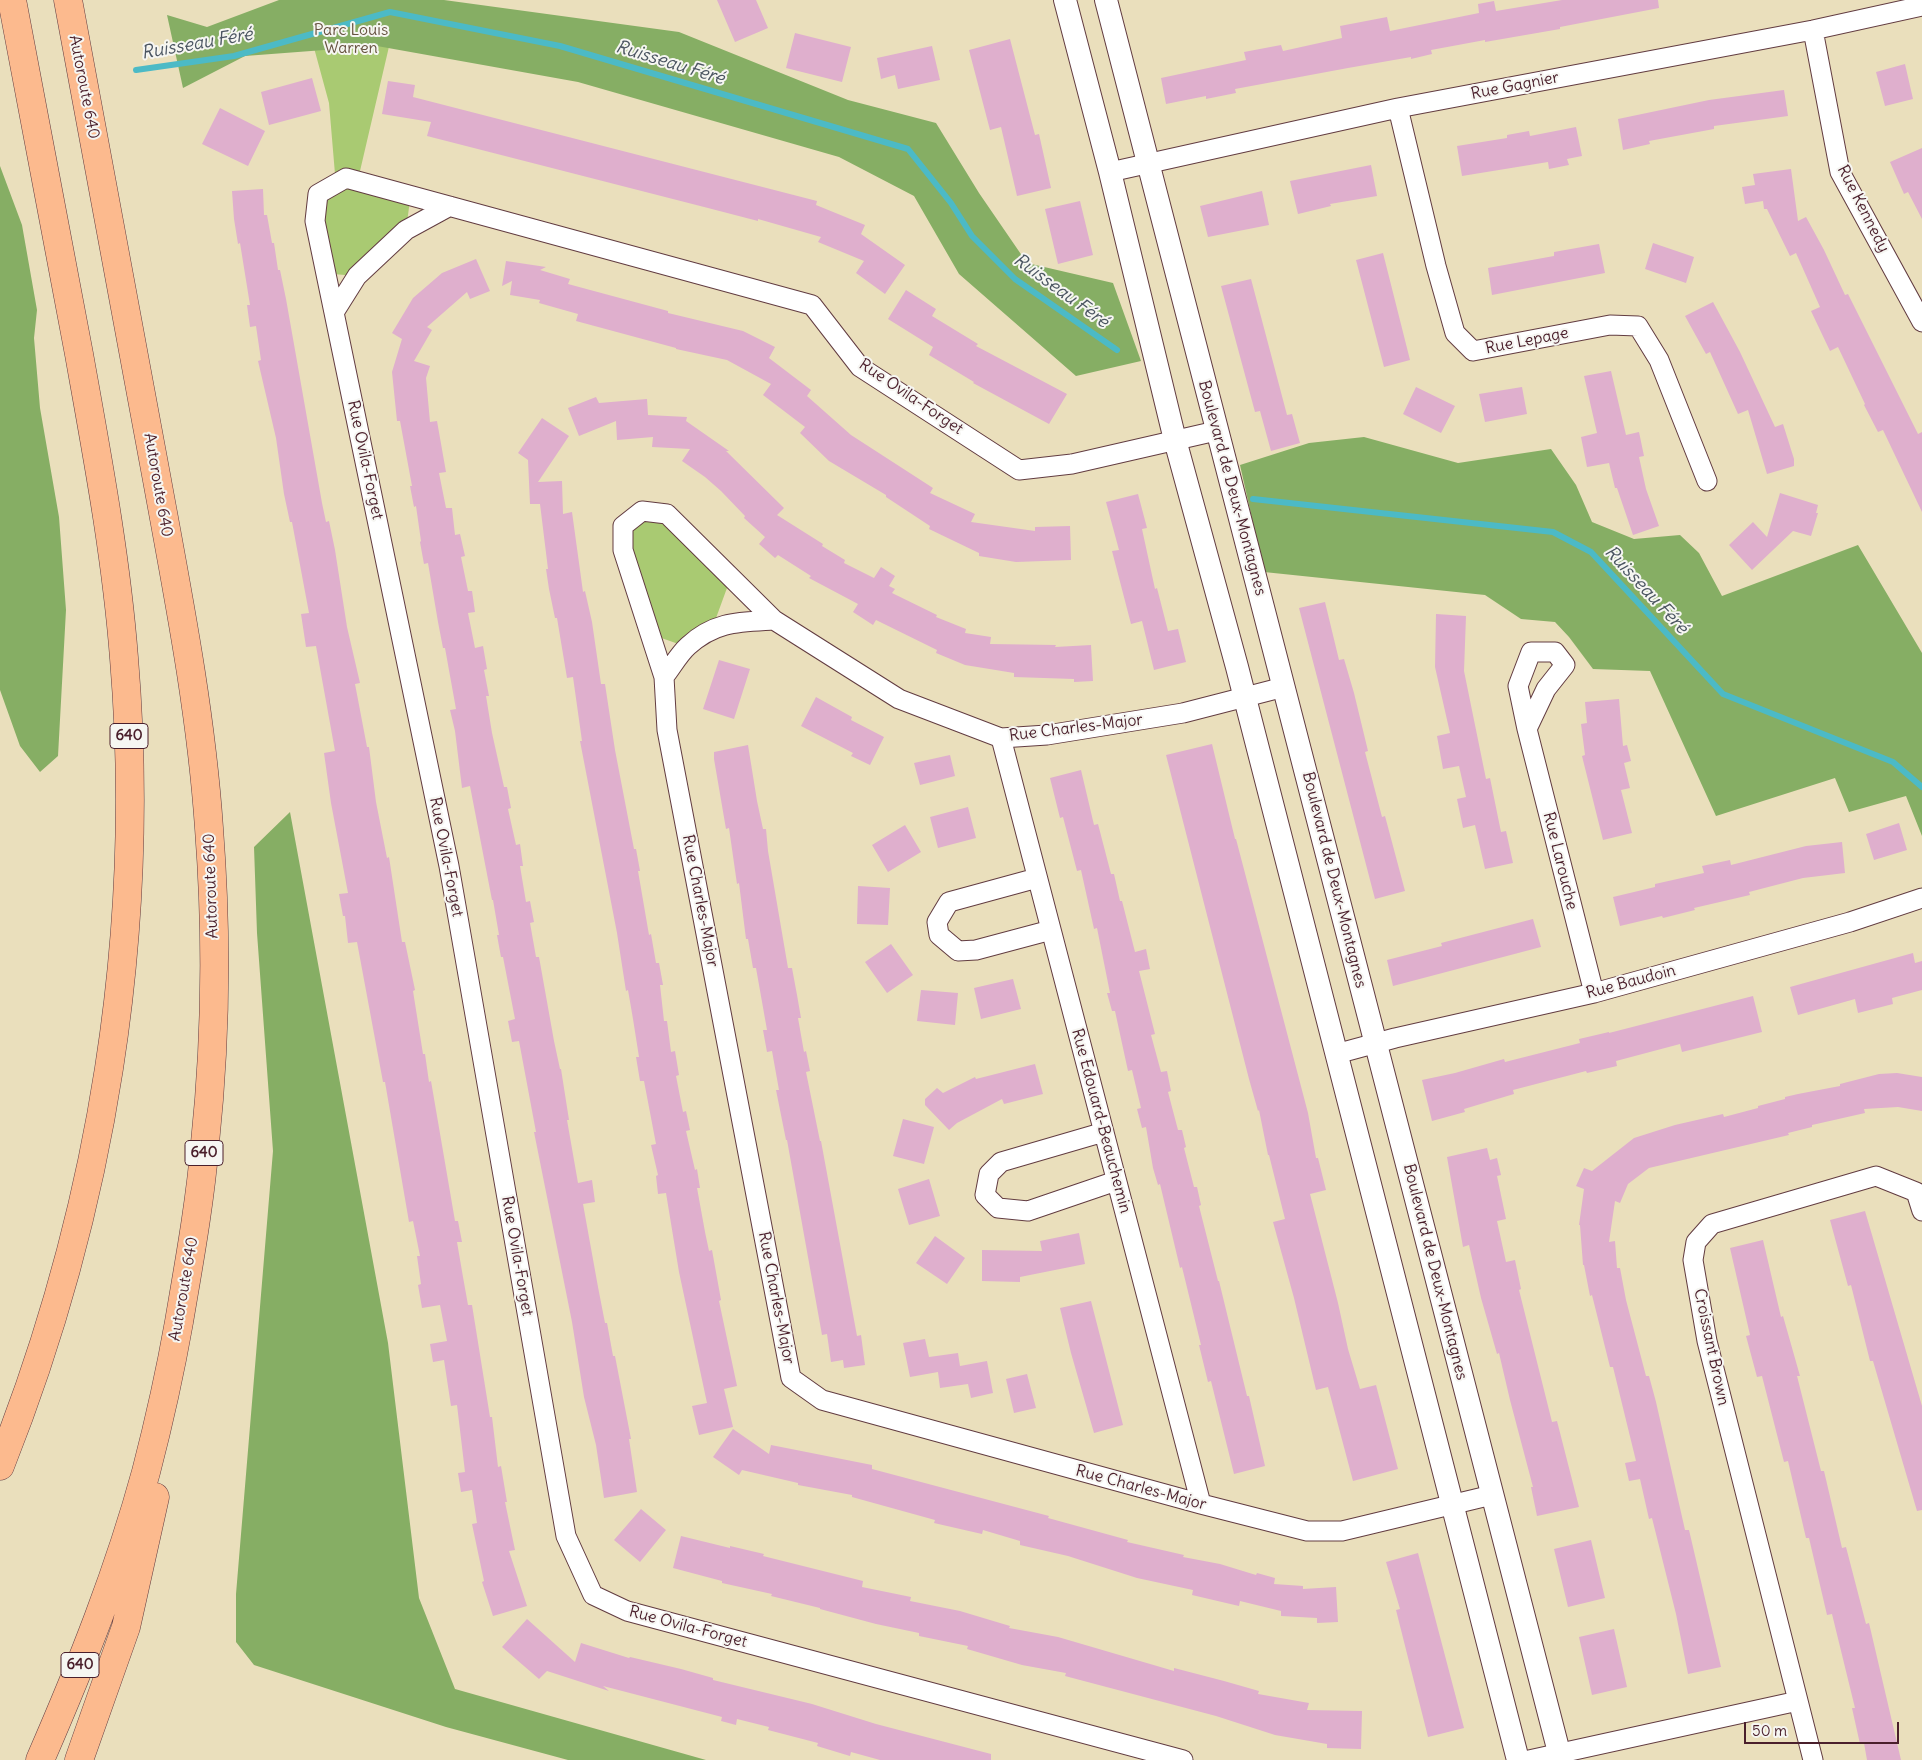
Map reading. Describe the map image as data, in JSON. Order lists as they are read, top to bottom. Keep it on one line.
{"streets":{"highway":["Autoroute 640","640"],"street":["Rue Gagnier","Rue Kennedy","Rue Lepage","Rue Ovila-Forget","Boulevard de Deux-Montagnes","Rue Charles-Major","Rue Larouche","Rue Baudoin","Rue Edouard-Beauchemin","Croissant Brown"]},"crossings":[["Rue Gagnier","Rue Kennedy"],["Rue Gagnier","Rue Lepage"],["Rue Gagnier","Boulevard de Deux-Montagnes"],["Rue Ovila-Forget","Boulevard de Deux-Montagnes"],["Boulevard de Deux-Montagnes","Rue Charles-Major"],["Boulevard de Deux-Montagnes","Rue Baudoin"],["Rue Charles-Major","Rue Edouard-Beauchemin"],["Rue Larouche","Rue Baudoin"]],"water":["Ruisseau Féré"],"parks":["Parc Louis Warren"],"scale_bar":"50 m"}
